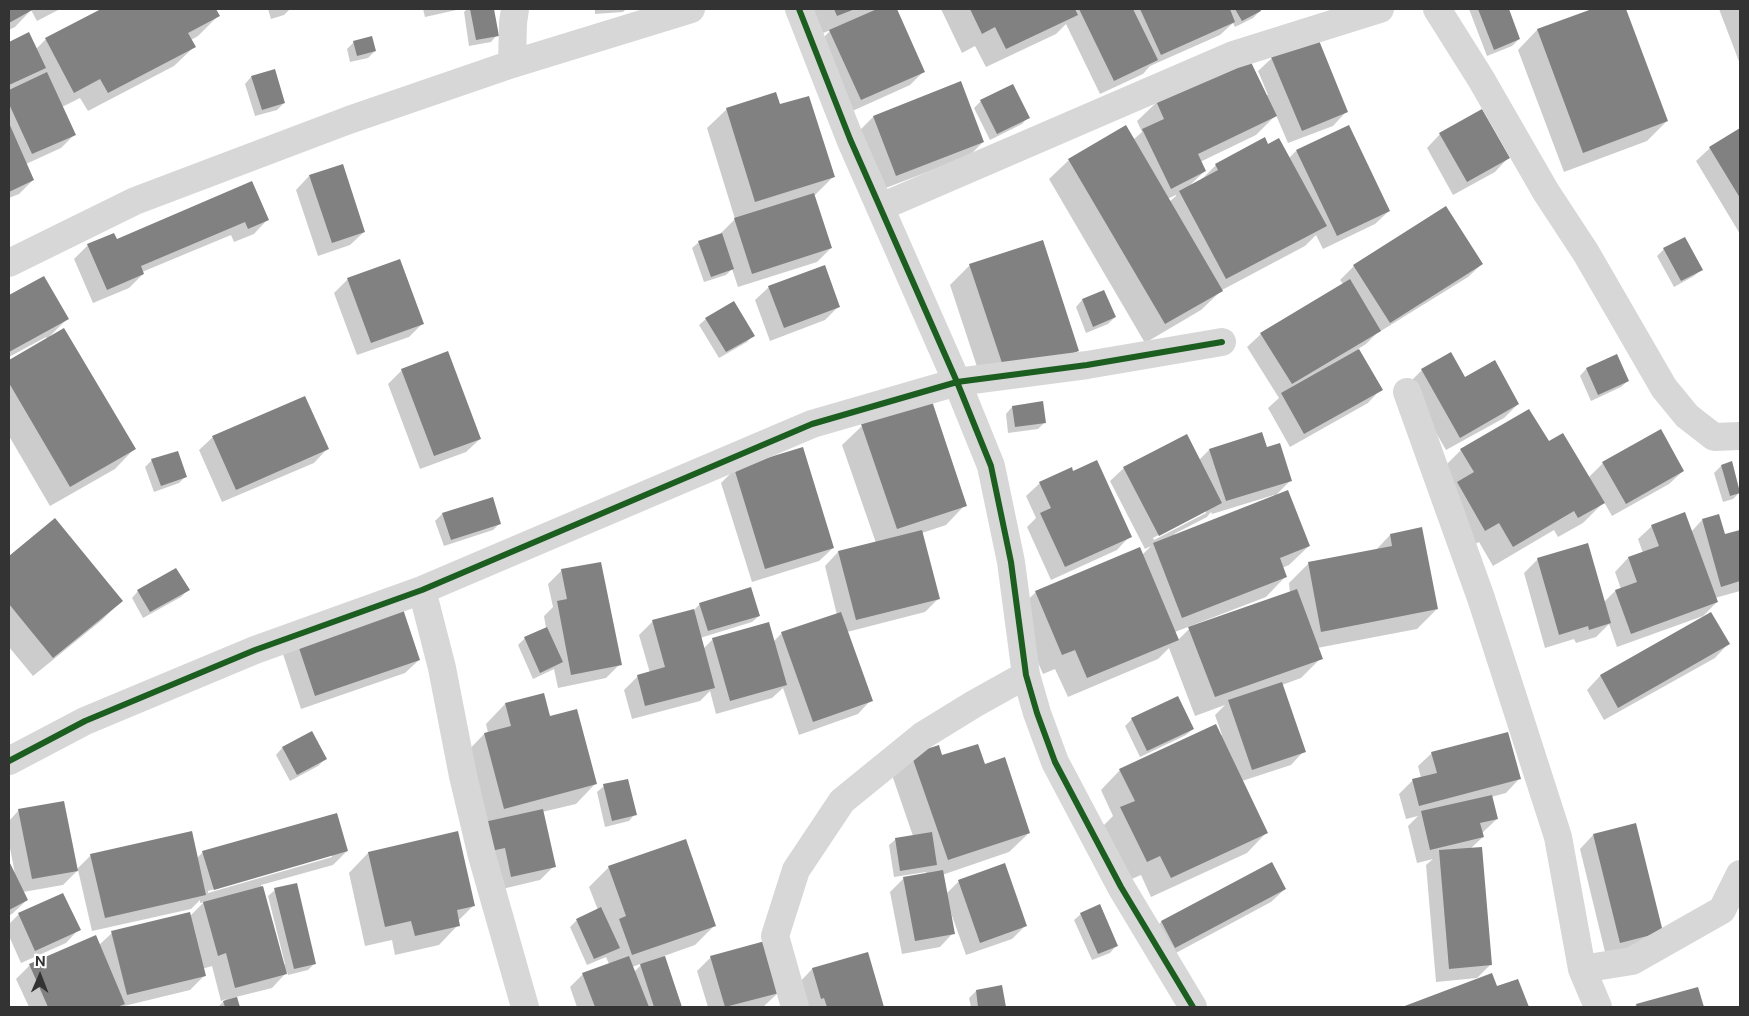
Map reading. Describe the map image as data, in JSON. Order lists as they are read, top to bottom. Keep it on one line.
{"north":"top"}
